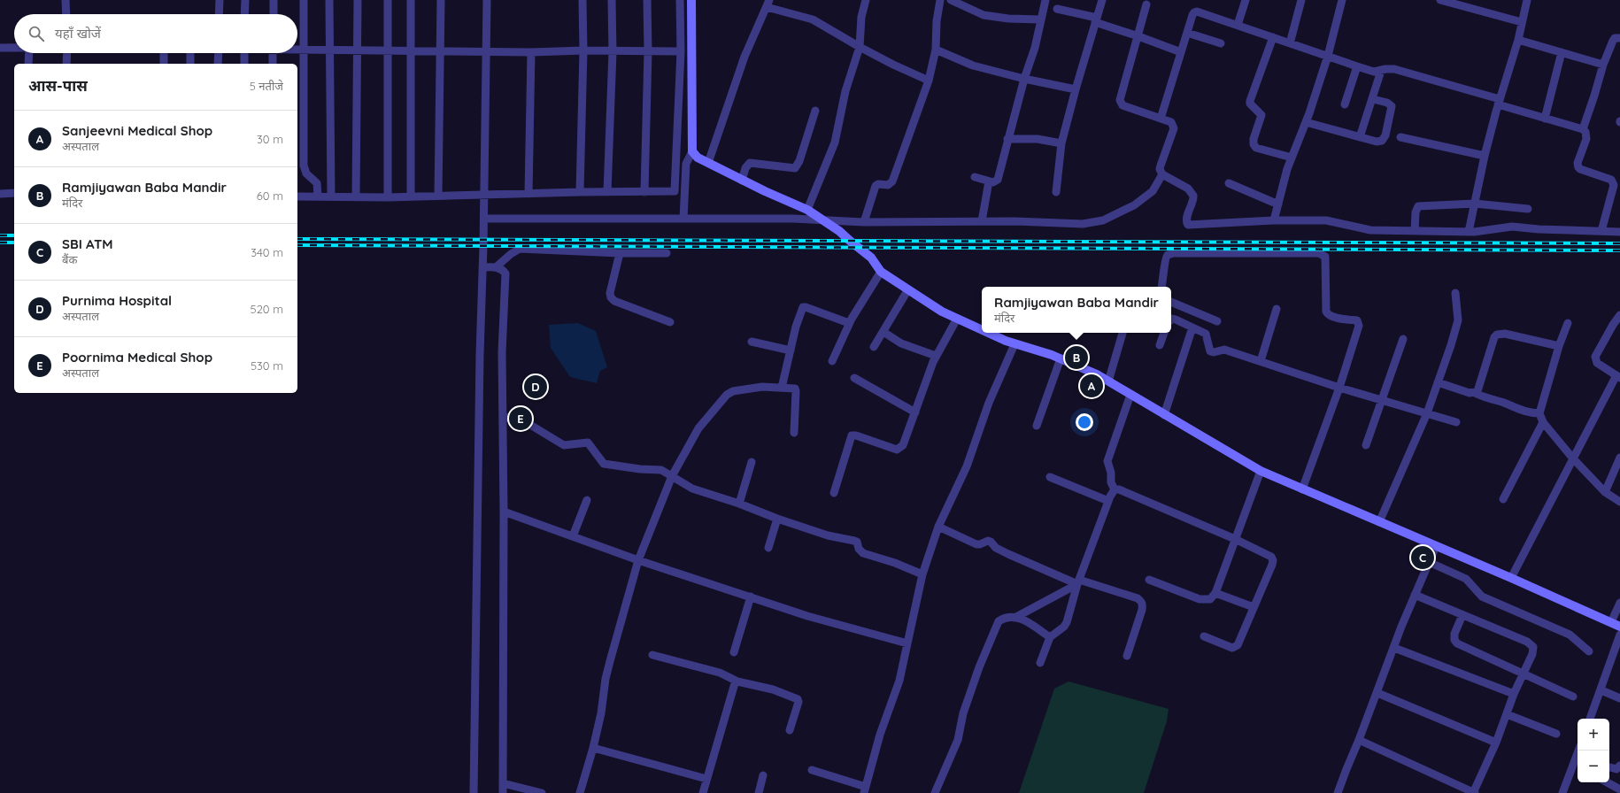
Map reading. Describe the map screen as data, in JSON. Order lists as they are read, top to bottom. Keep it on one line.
{"page":{"search":"यहाँ खोजें","heading":["आस-पास","5 नतीजे"],"list":[{"mark":"A","name":"Sanjeevni Medical Shop","note":"अस्पताल","value":"30 m"},{"mark":"B","name":"Ramjiyawan Baba Mandir","note":"मंदिर","value":"60 m"},{"mark":"C","name":"SBI ATM","note":"बैंक","value":"340 m"},{"mark":"D","name":"Purnima Hospital","note":"अस्पताल","value":"520 m"},{"mark":"E","name":"Poornima Medical Shop","note":"अस्पताल","value":"530 m"}],"popup":["Ramjiyawan Baba Mandir","मंदिर"],"pins":["B","A","D","E","C"],"map_buttons":["+","−"]}}
